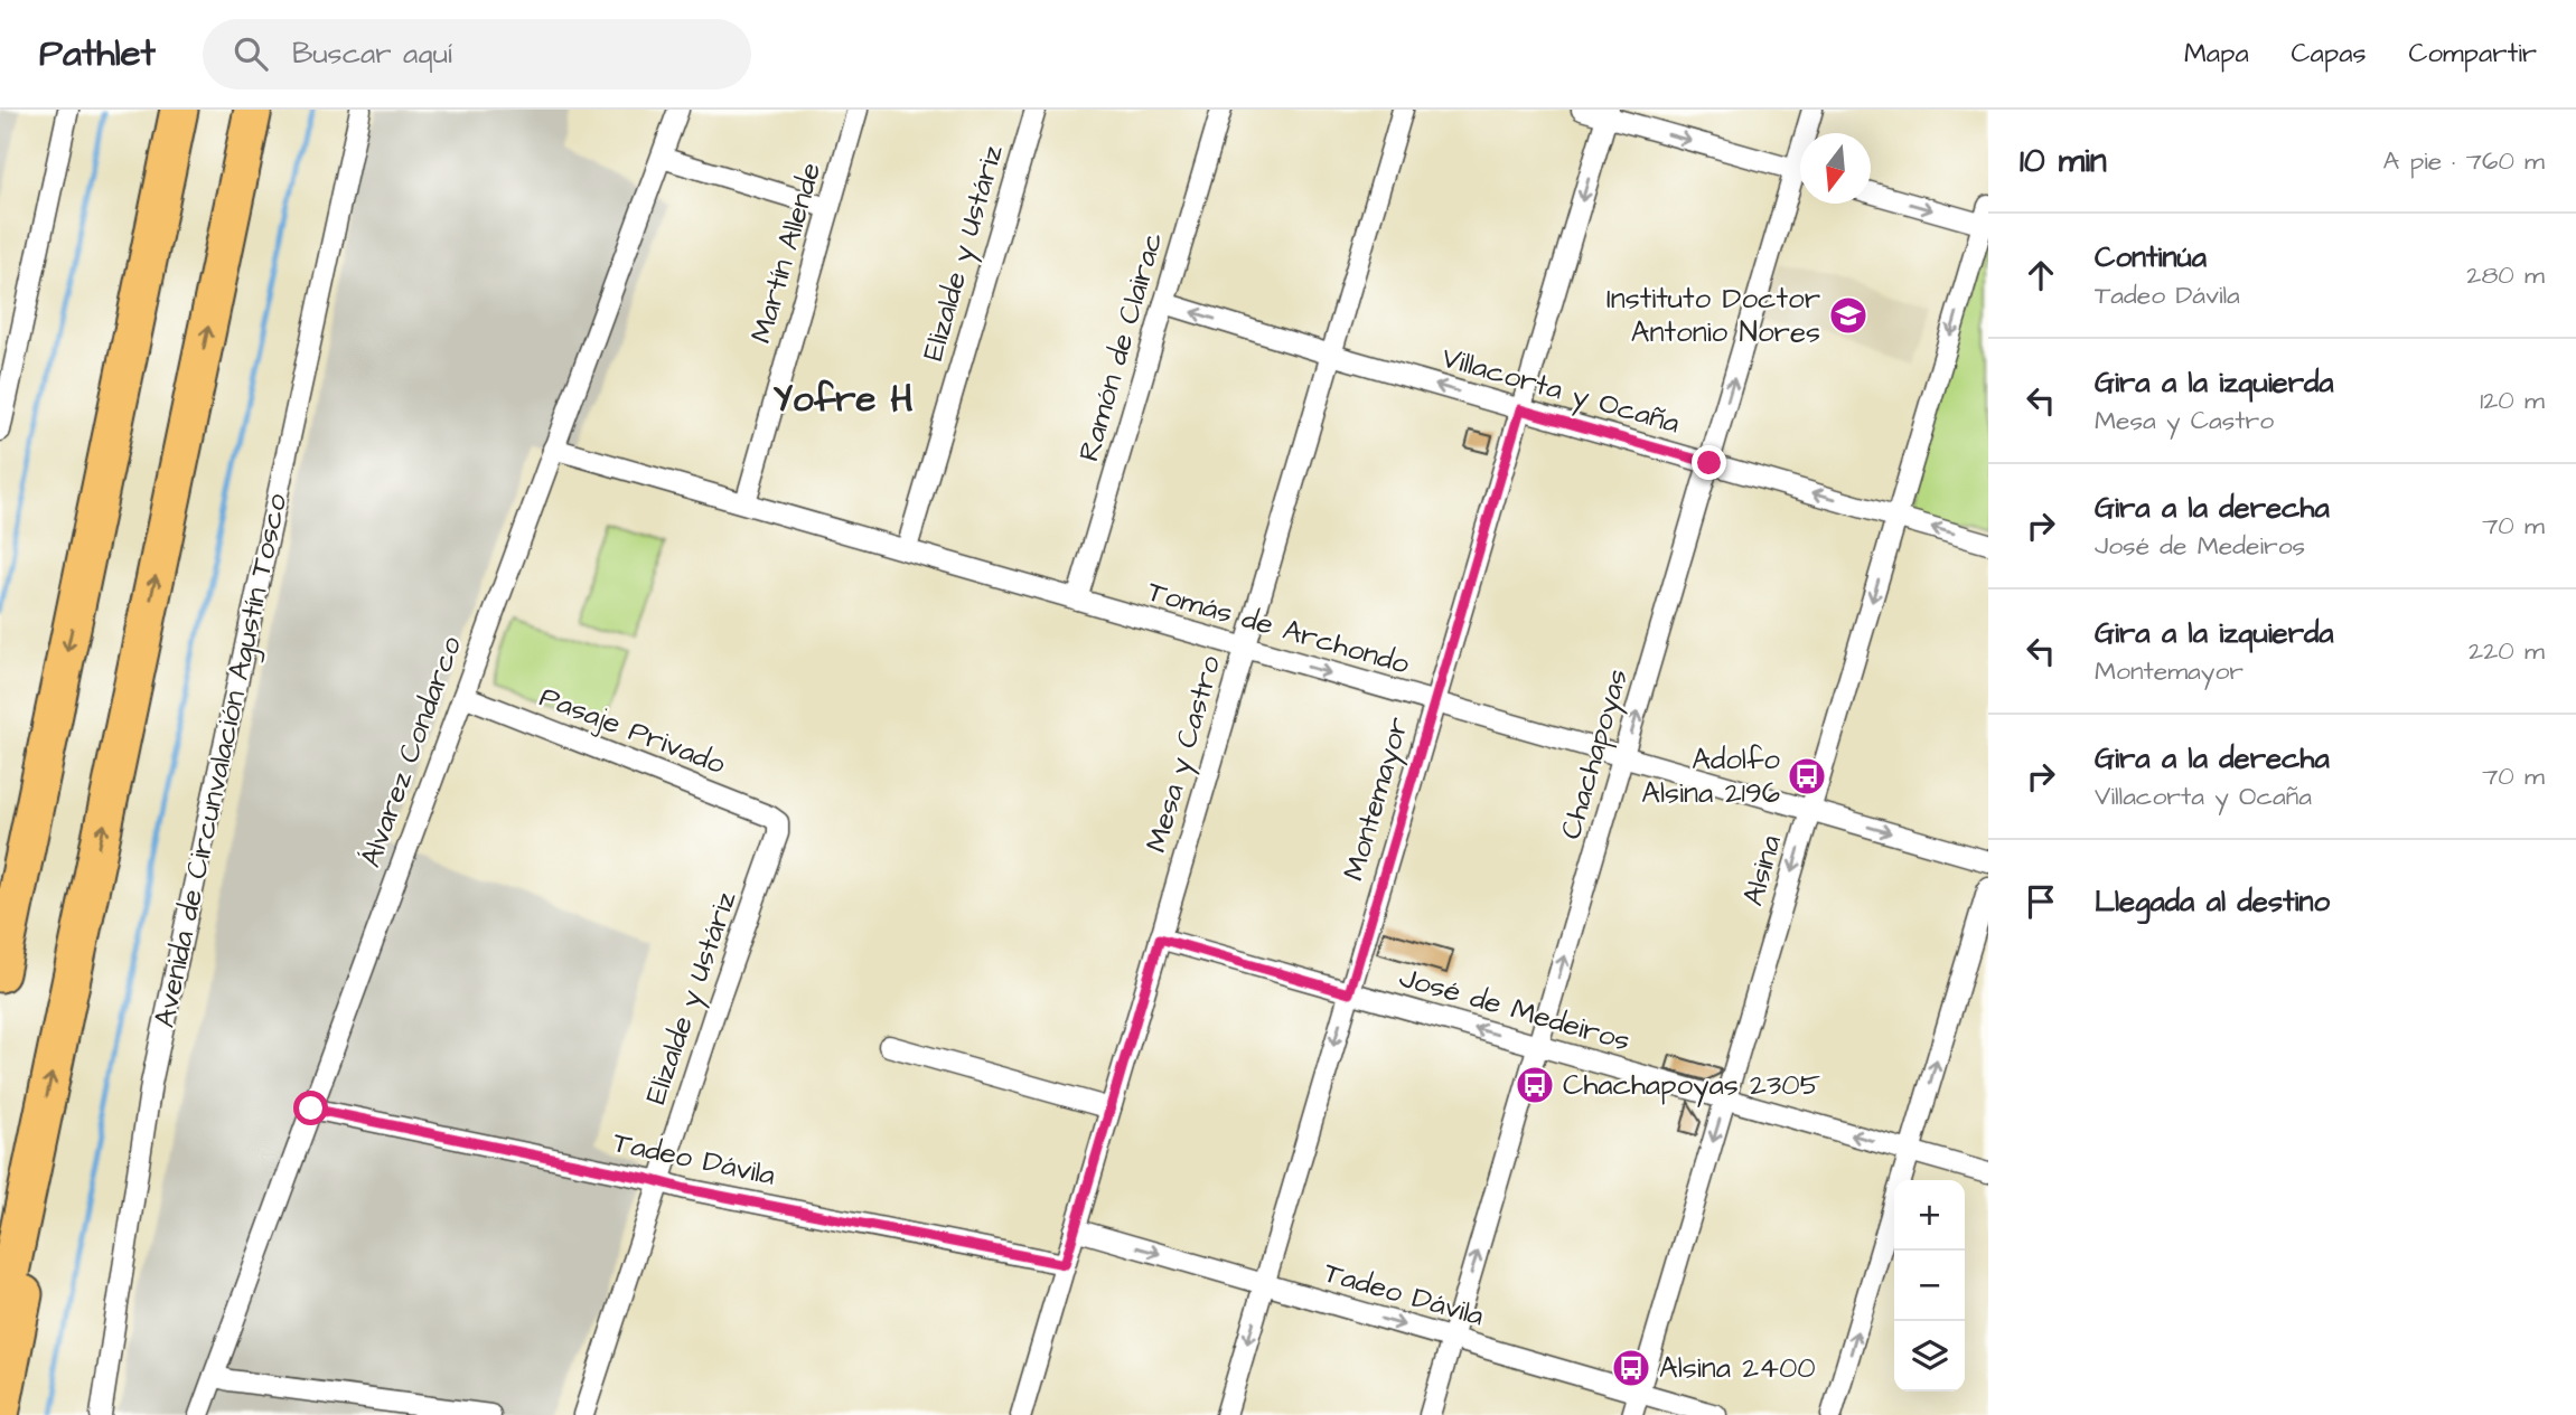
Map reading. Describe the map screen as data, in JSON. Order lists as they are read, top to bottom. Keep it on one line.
{"streets":{"street":["Martín Allende","Elizalde y Ustáriz","Ramón de Clairac","Villacorta y Ocaña","Tomás de Archondo","Pasaje Privado","Álvarez Condarco","Mesa y Castro","Chachapoyas","Avenida de Circunvalación Agustín Tosco","Montemayor","Alsina","José de Medeiros","Tadeo Dávila"]},"crossings":[["Martín Allende","Tomás de Archondo"],["Elizalde y Ustáriz","Tomás de Archondo"],["Elizalde y Ustáriz","Pasaje Privado"],["Elizalde y Ustáriz","Tadeo Dávila"],["Ramón de Clairac","Villacorta y Ocaña"],["Ramón de Clairac","Tomás de Archondo"],["Villacorta y Ocaña","Mesa y Castro"],["Villacorta y Ocaña","Chachapoyas"],["Villacorta y Ocaña","Montemayor"],["Villacorta y Ocaña","Alsina"],["Tomás de Archondo","Álvarez Condarco"],["Tomás de Archondo","Mesa y Castro"],["Tomás de Archondo","Chachapoyas"],["Tomás de Archondo","Montemayor"],["Tomás de Archondo","Alsina"],["Pasaje Privado","Álvarez Condarco"],["Álvarez Condarco","Tadeo Dávila"],["Mesa y Castro","José de Medeiros"],["Mesa y Castro","Tadeo Dávila"],["Chachapoyas","José de Medeiros"],["Chachapoyas","Tadeo Dávila"],["Montemayor","José de Medeiros"],["Montemayor","Tadeo Dávila"],["Alsina","José de Medeiros"],["Alsina","Tadeo Dávila"]],"one_way":["Villacorta y Ocaña","Chachapoyas","Montemayor","Alsina","José de Medeiros"],"districts":["Yofre H"],"places":{"school or university":["Instituto Doctor Antonio Nores"],"bus stop":["Adolfo Alsina 2196","Chachapoyas 2305","Alsina 2400"]},"north":"bottom","page":{"header":"Pathlet","search":"Buscar aquí","nav":["Mapa","Capas","Compartir"],"heading":["10 min","A pie · 760 m"],"list":[["Continúa","Tadeo Dávila","280 m"],["Gira a la izquierda","Mesa y Castro","120 m"],["Gira a la derecha","José de Medeiros","70 m"],["Gira a la izquierda","Montemayor","220 m"],["Gira a la derecha","Villacorta y Ocaña","70 m"],"Llegada al destino"],"map_buttons":["+","−"]}}
